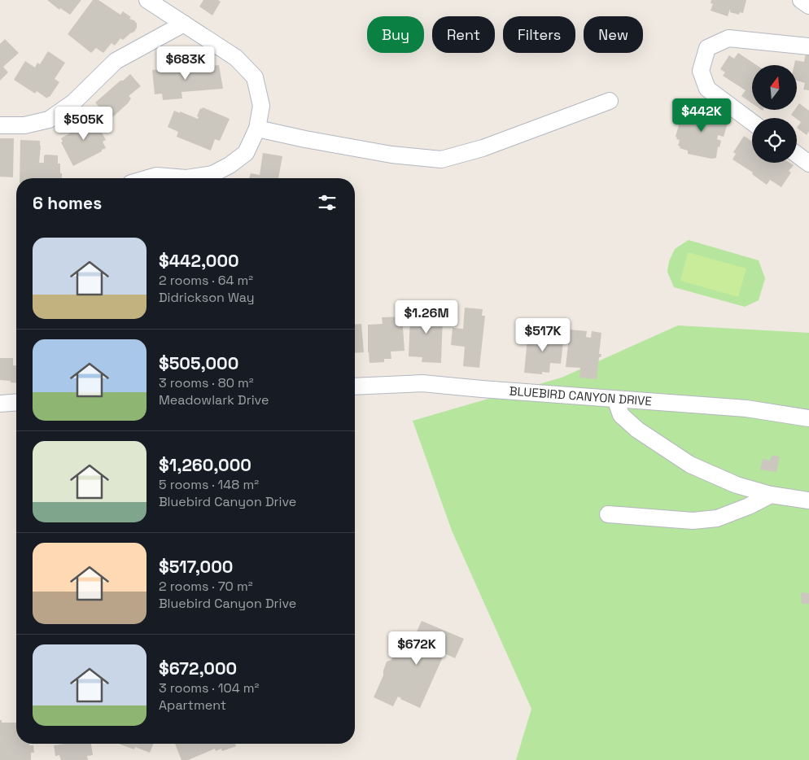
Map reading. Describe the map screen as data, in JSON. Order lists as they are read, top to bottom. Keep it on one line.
{"streets":{"street":["BLUEBIRD CANYON DRIVE"]},"north":"top","page":{"chip":["Buy","Rent","Filters","New"],"price":["$683K","$442K","$505K","$1.26M","$517K","$672K"],"heading":"6 homes","list":[{"name":"$442,000","note":"2 rooms · 64 m² · Didrickson Way"},{"name":"$505,000","note":"3 rooms · 80 m² · Meadowlark Drive"},{"name":"$1,260,000","note":"5 rooms · 148 m² · Bluebird Canyon Drive"},{"name":"$517,000","note":"2 rooms · 70 m² · Bluebird Canyon Drive"},{"name":"$672,000","note":"3 rooms · 104 m² · Apartment"}]}}
